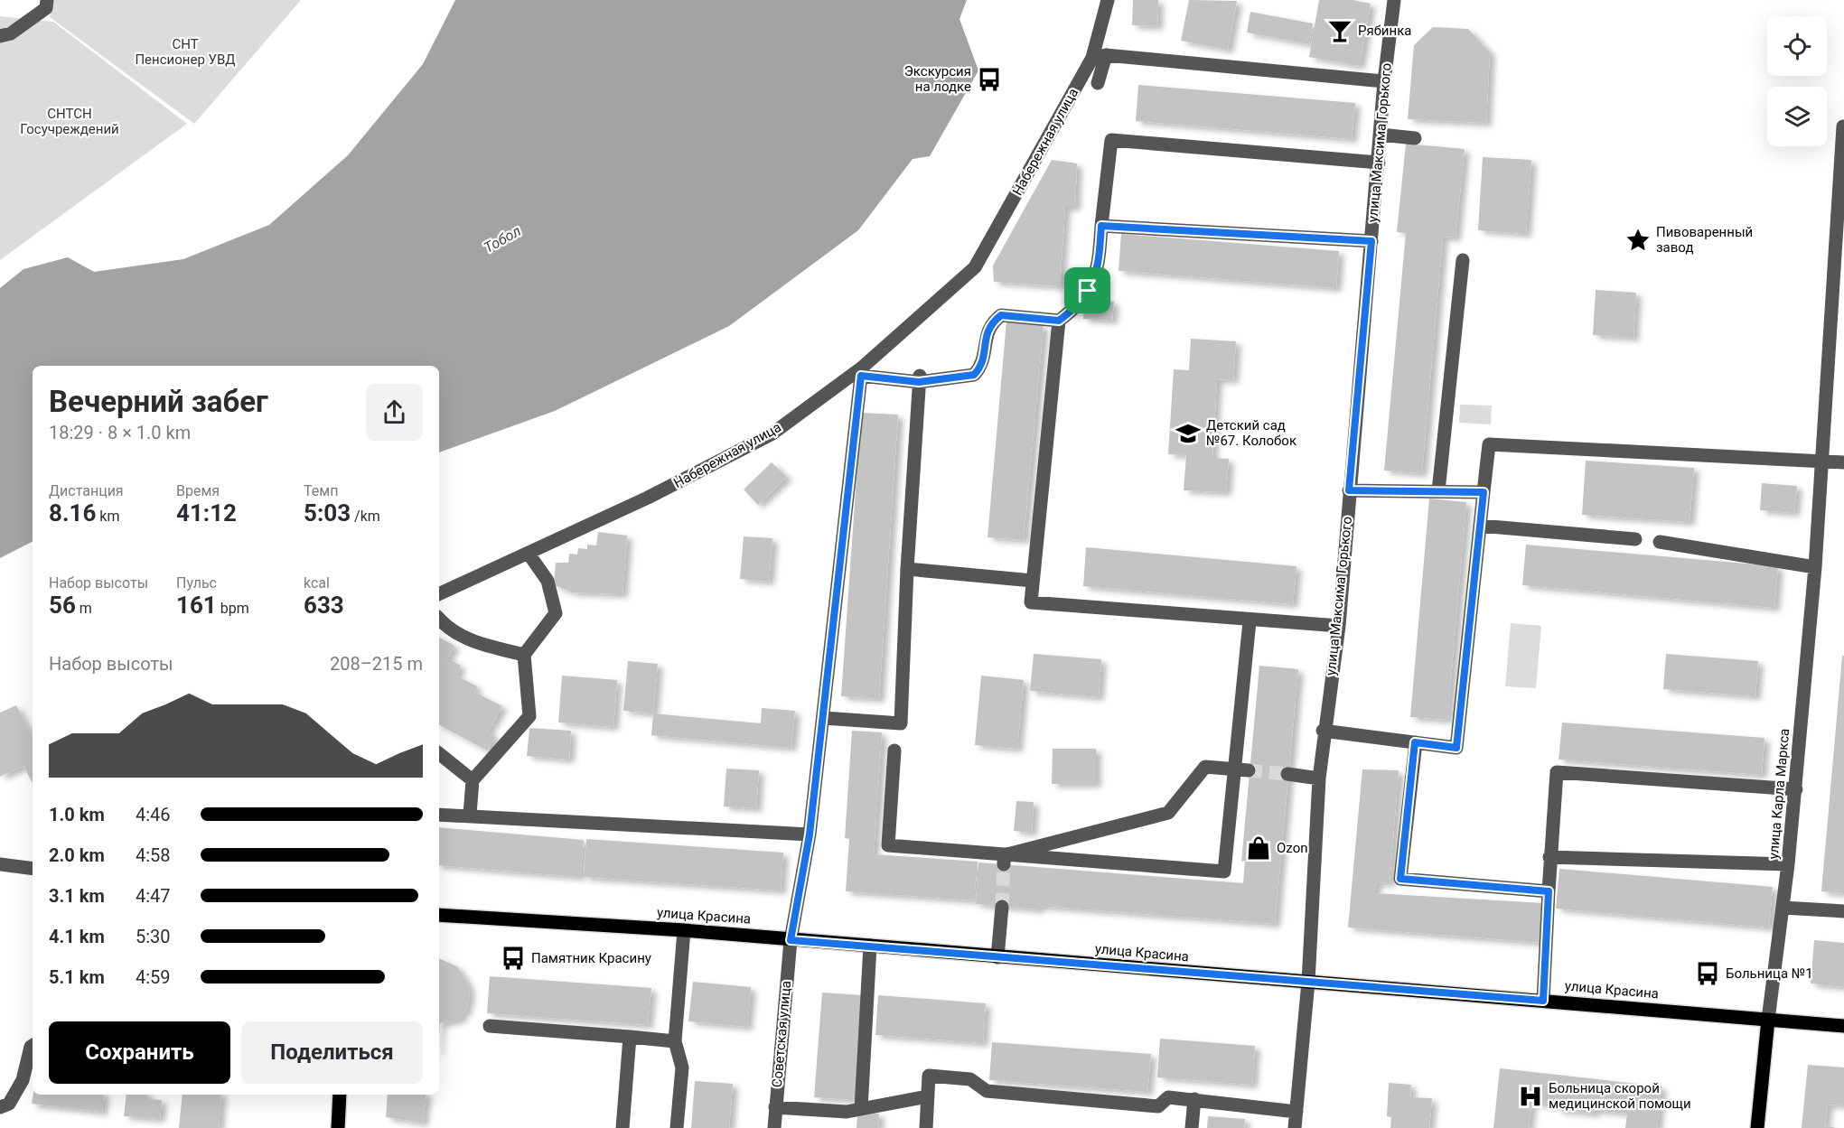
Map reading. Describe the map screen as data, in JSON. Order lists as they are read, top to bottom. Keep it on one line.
{"streets":{"main road":["улица Карла Маркса","улица Красина"],"street":["Набережная улица","улица Максима Горького","Советская улица"]},"crossings":[["Набережная улица","Советская улица"],["улица Максима Горького","улица Красина"],["улица Карла Маркса","улица Красина"],["улица Красина","Советская улица"]],"water":["Тобол"],"parks":["СНТ Пенсионер УВД","СНТСН Госучреждений"],"places":{"bar":["Рябинка"],"bus stop":["Экскурсия на лодке","Памятник Красину","Больница №1"],"place":["Пивоваренный завод"],"school or university":["Детский сад №67. Колобок"],"shop":["Ozon"],"hospital":["Больница скорой медицинской помощи"]},"page":{"heading":["Вечерний забег","18:29 · 8 × 1.0 km"],"stats":[["Дистанция","8.16 km"],["Время","41:12"],["Темп","5:03 /km"],["Набор высоты","56 m"],["Пульс","161 bpm"],["kcal","633"]],"chart":["Набор высоты","208–215 m"],"list":[{"name":"1.0 km","note":"4:46"},{"name":"2.0 km","note":"4:58"},{"name":"3.1 km","note":"4:47"},{"name":"4.1 km","note":"5:30"},{"name":"5.1 km","note":"4:59"}],"buttons":["Сохранить","Поделиться"]}}
